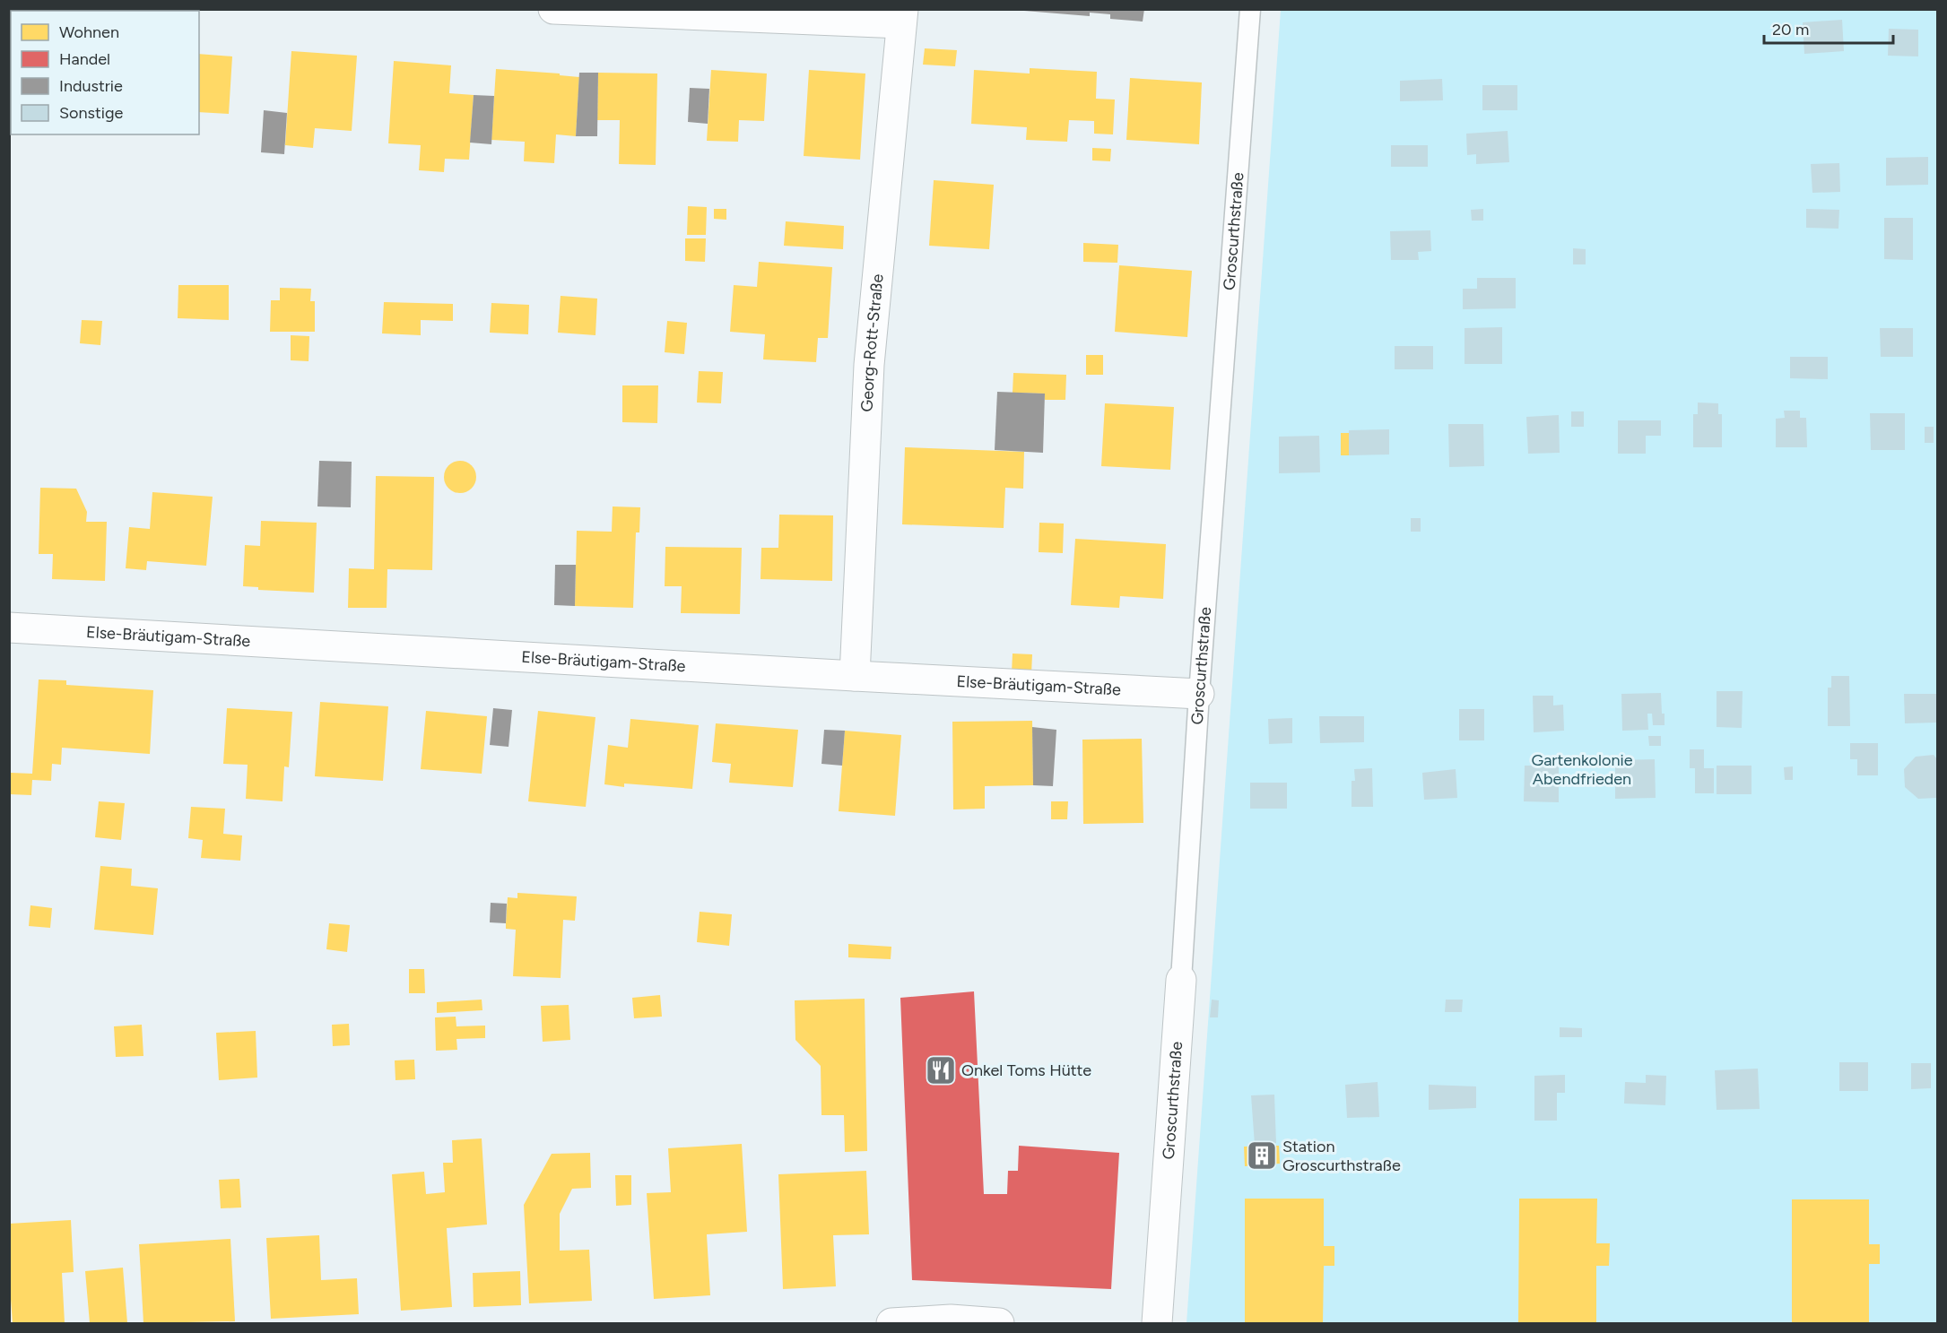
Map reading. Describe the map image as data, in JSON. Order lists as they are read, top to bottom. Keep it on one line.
{"streets":{"street":["Groscurthstraße","Georg-Rott-Straße","Else-Bräutigam-Straße"]},"crossings":[["Groscurthstraße","Else-Bräutigam-Straße"],["Georg-Rott-Straße","Else-Bräutigam-Straße"]],"parks":["Gartenkolonie Abendfrieden"],"places":{"restaurant":["Onkel Toms Hütte"],"building":["Station Groscurthstraße"]},"legend":["Wohnen","Handel","Industrie","Sonstige"],"scale_bar":"20 m"}
